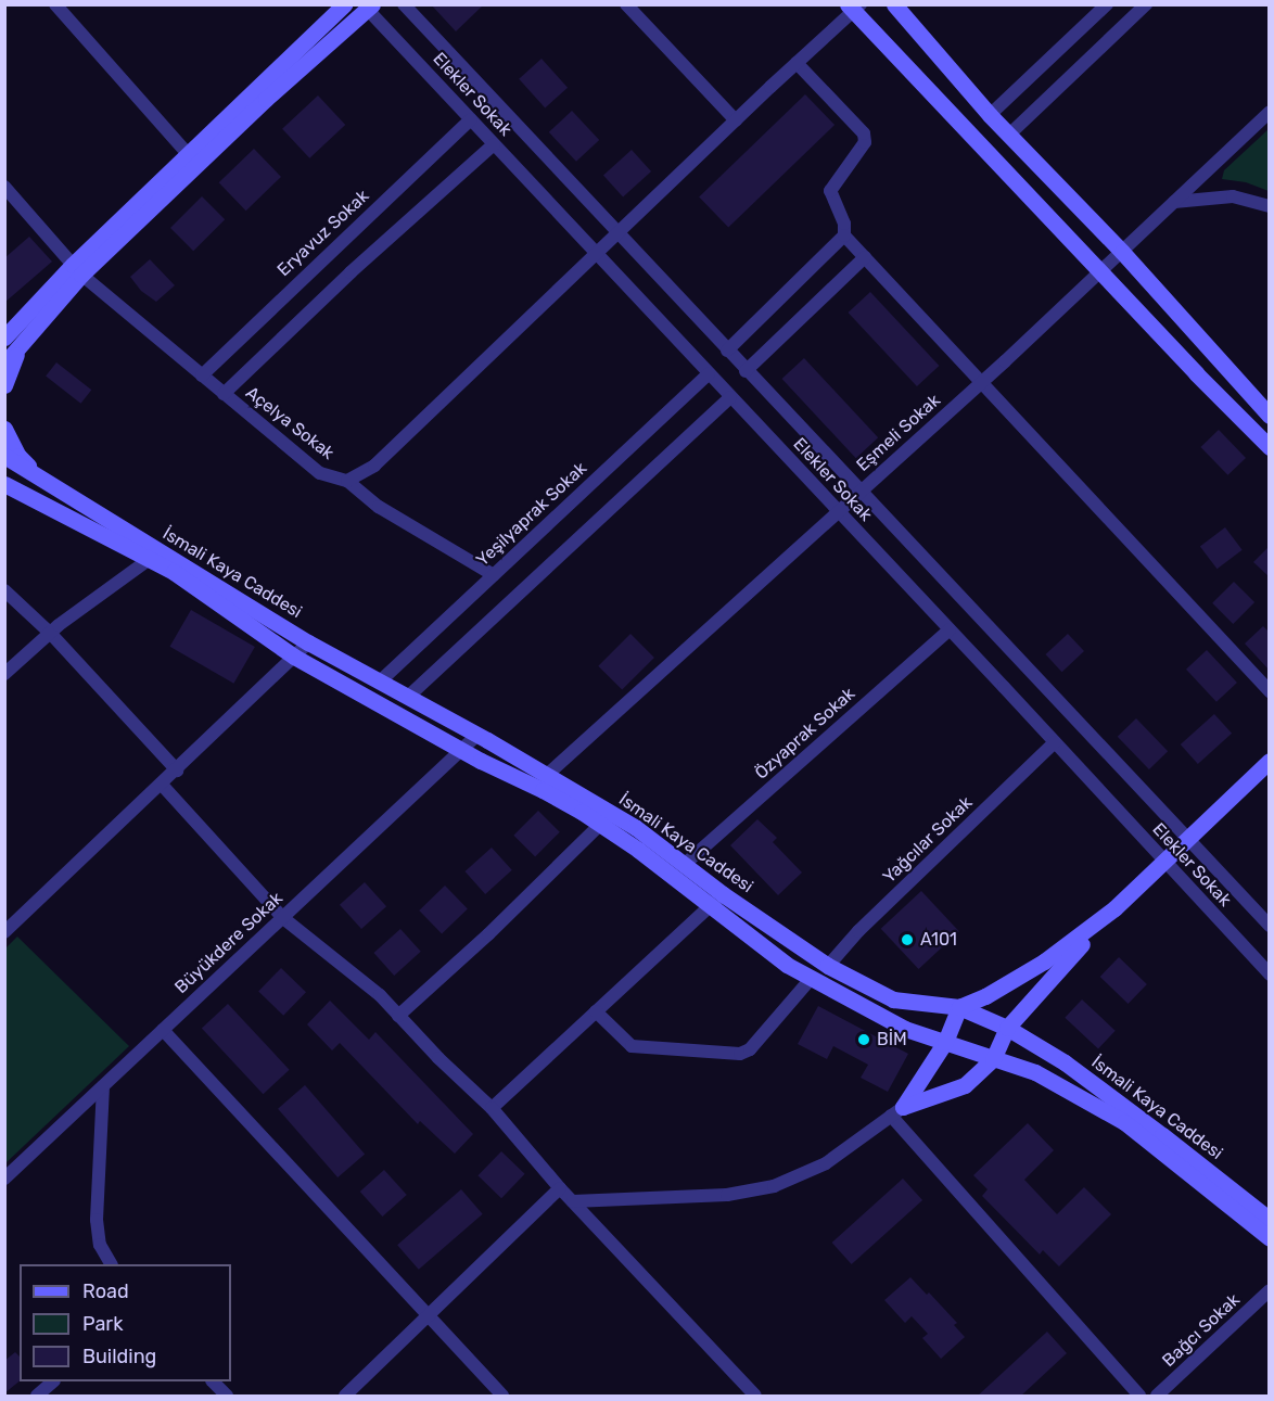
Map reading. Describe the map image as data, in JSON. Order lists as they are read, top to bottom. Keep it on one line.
{"streets":{"street":["Elekler Sokak","Eryavuz Sokak","Açelya Sokak","Eşmeli Sokak","Yeşilyaprak Sokak","İsmali Kaya Caddesi","Özyaprak Sokak","Yağcılar Sokak","Büyükdere Sokak","Bağcı Sokak"]},"crossings":[["Elekler Sokak","Eryavuz Sokak"],["Elekler Sokak","Eşmeli Sokak"],["Elekler Sokak","Yeşilyaprak Sokak"],["Elekler Sokak","Özyaprak Sokak"],["Elekler Sokak","Yağcılar Sokak"],["Eryavuz Sokak","Açelya Sokak"],["Açelya Sokak","Yeşilyaprak Sokak"],["Eşmeli Sokak","İsmali Kaya Caddesi"],["Yeşilyaprak Sokak","İsmali Kaya Caddesi"],["İsmali Kaya Caddesi","Özyaprak Sokak"],["İsmali Kaya Caddesi","Yağcılar Sokak"],["İsmali Kaya Caddesi","Büyükdere Sokak"]],"places":["A101","BİM"],"legend":["Road","Park","Building"]}
